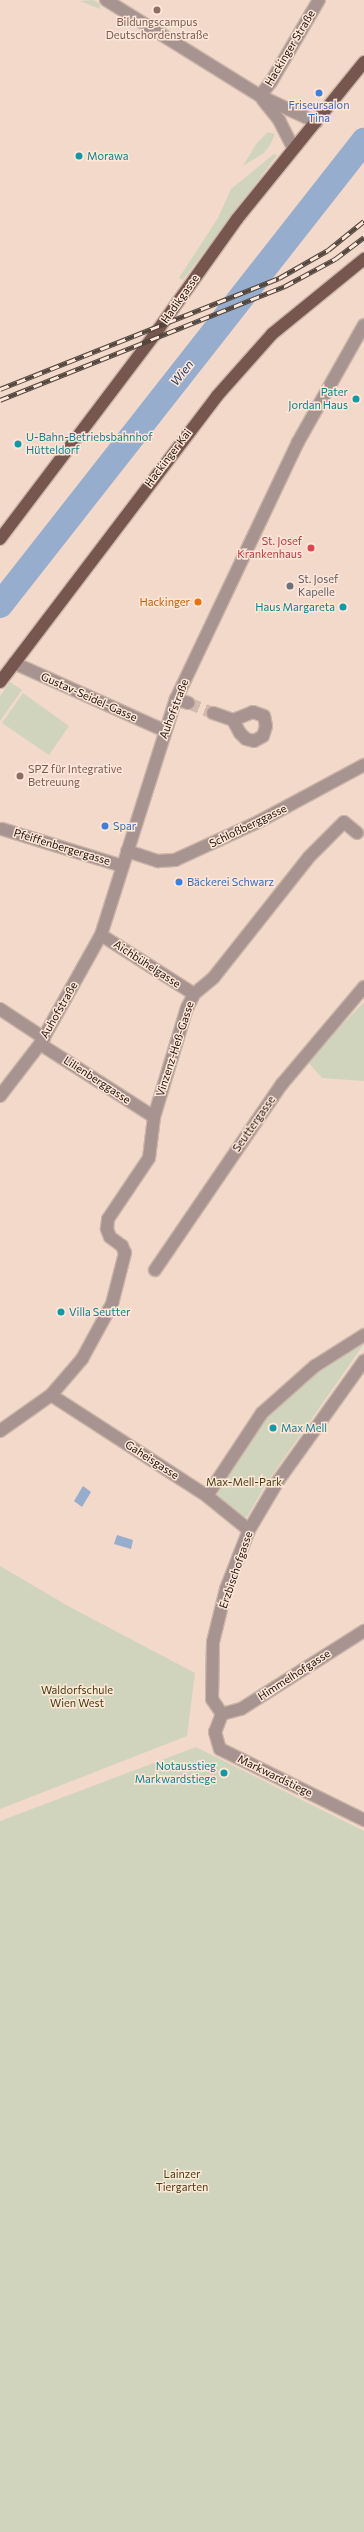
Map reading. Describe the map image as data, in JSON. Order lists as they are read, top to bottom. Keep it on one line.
{"streets":{"main road":["Hadikgasse","Hackinger Kai"],"street":["Hackinger Straße","Gustav-Seidel-Gasse","Auhofstraße","Schloßberggasse","Pfeiffenbergergasse","Aichbühelgasse","Vinzenz-Heß-Gasse","Lilienberggasse","Seuttergasse","Gaheisgasse","Erzbischofgasse","Himmelhofgasse","Markwardstiege"]},"crossings":[["Hackinger Kai","Gustav-Seidel-Gasse"],["Gustav-Seidel-Gasse","Auhofstraße"],["Auhofstraße","Schloßberggasse"],["Auhofstraße","Pfeiffenbergergasse"],["Auhofstraße","Aichbühelgasse"],["Auhofstraße","Lilienberggasse"],["Aichbühelgasse","Vinzenz-Heß-Gasse"],["Vinzenz-Heß-Gasse","Lilienberggasse"],["Vinzenz-Heß-Gasse","Gaheisgasse"],["Gaheisgasse","Erzbischofgasse"],["Erzbischofgasse","Himmelhofgasse"],["Erzbischofgasse","Markwardstiege"],["Himmelhofgasse","Markwardstiege"]],"water":["Wien"],"parks":["Max-Mell-Park","Waldorfschule Wien West","Lainzer Tiergarten"],"places":["Bildungscampus Deutschordenstraße","Friseursalon Tina","Morawa","Pater Jordan Haus","U-Bahn-Betriebsbahnhof Hütteldorf","St. Josef Krankenhaus","St. Josef Kapelle","Hackinger","Haus Margareta","SPZ für Integrative Betreuung","Spar","Bäckerei Schwarz","Villa Seutter","Max Mell","Notausstieg Markwardstiege"]}
